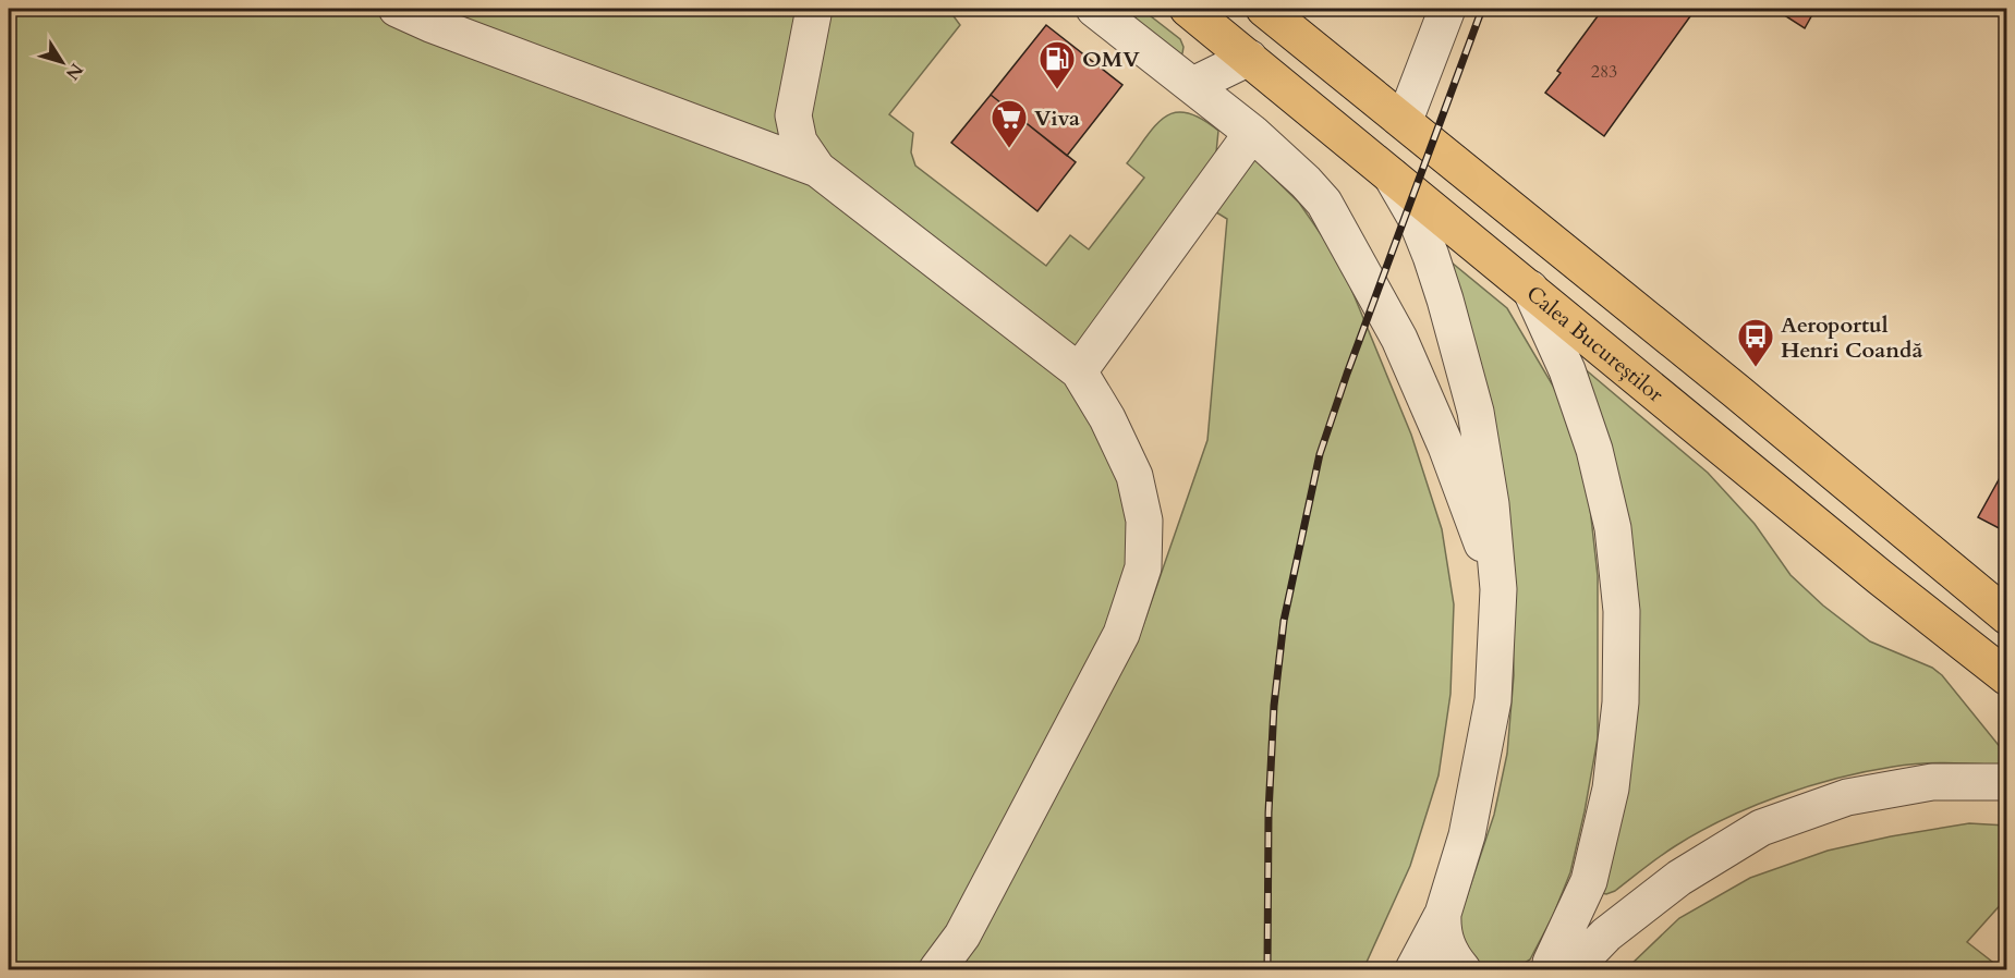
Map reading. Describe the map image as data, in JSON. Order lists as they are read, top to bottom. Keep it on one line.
{"streets":{"highway":["Calea Bucureștilor"]},"places":{"fuel station":["OMV"],"supermarket":["Viva"],"bus stop":["Aeroportul Henri Coandă"]},"house_numbers":["283"],"north":"bottom right"}
